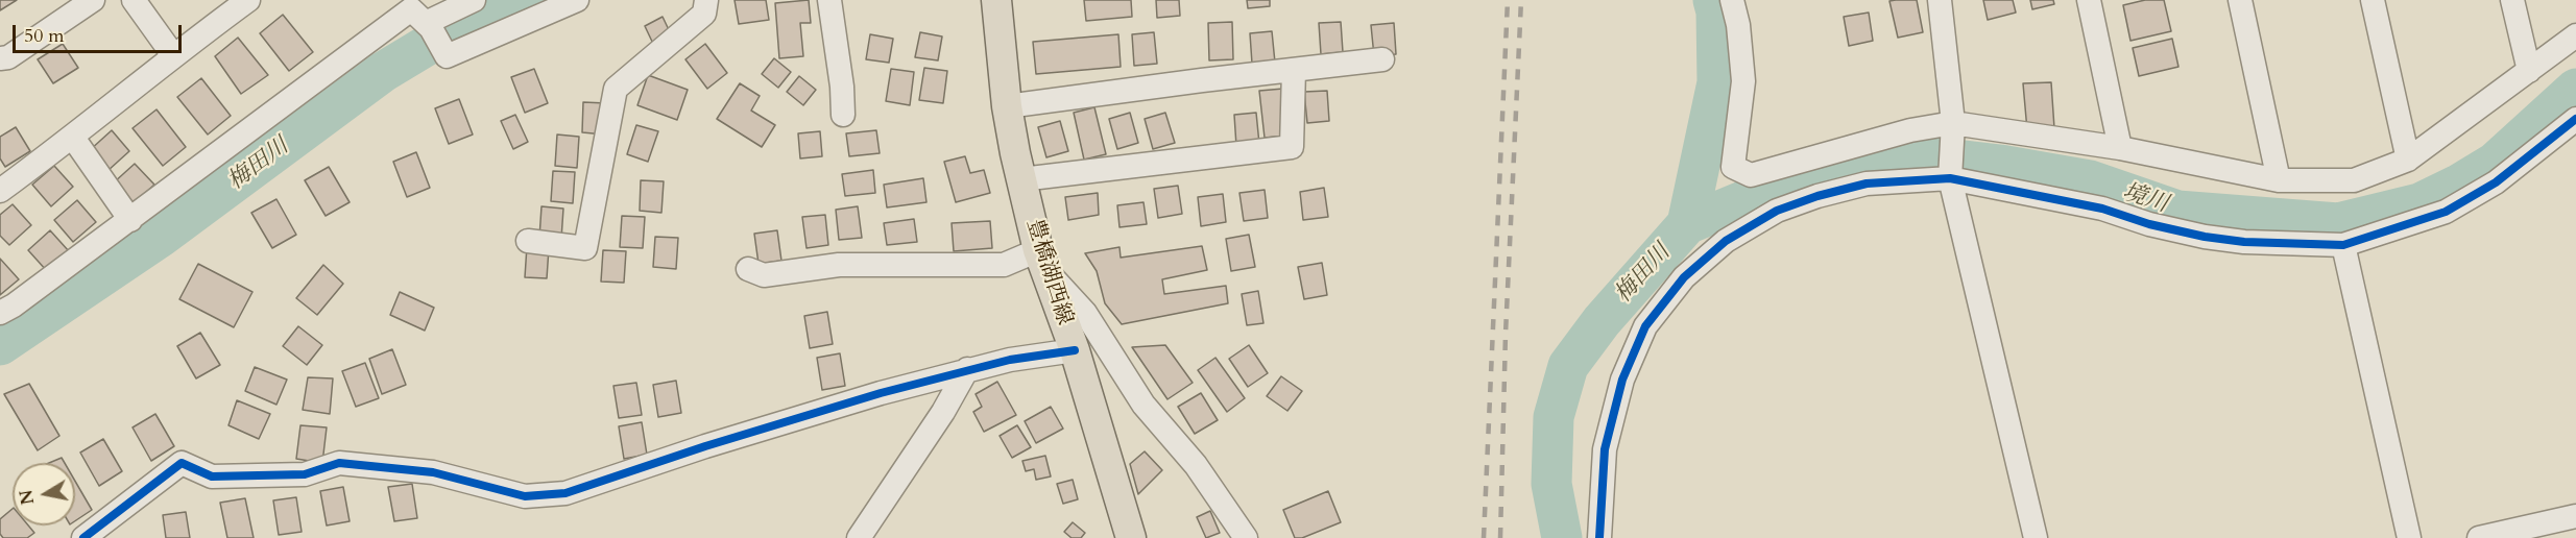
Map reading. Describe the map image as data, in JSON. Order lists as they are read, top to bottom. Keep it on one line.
{"streets":{"main road":["豊橋湖西線"]},"water":["梅田川","境川"],"scale_bar":"50 m","north":"left"}
